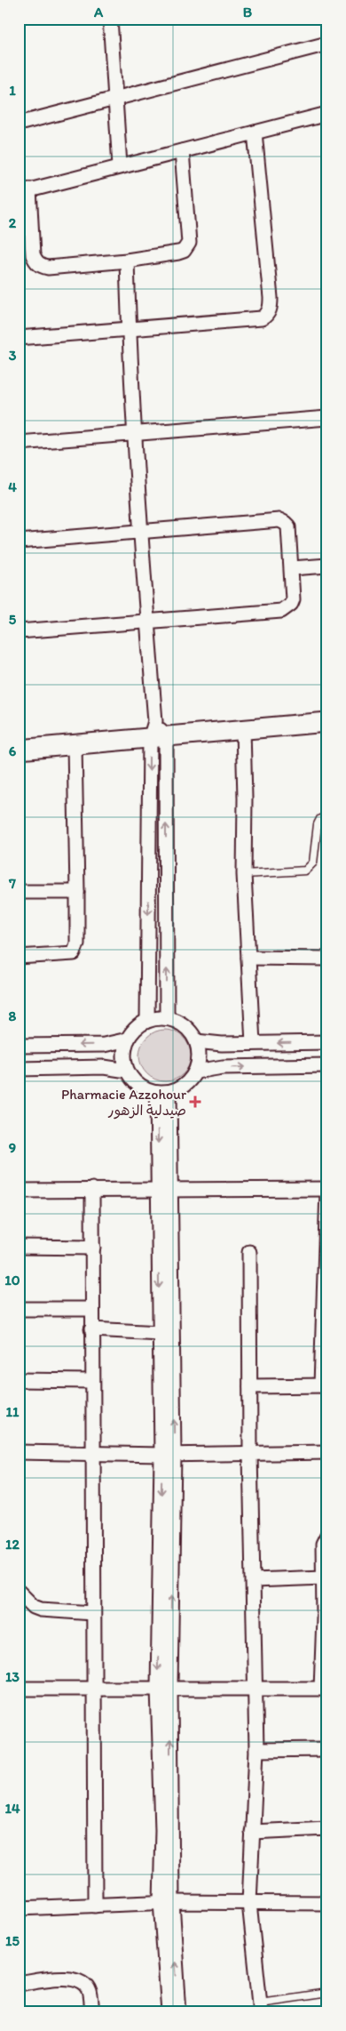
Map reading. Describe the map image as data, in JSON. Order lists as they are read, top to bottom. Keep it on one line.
{"places":{"health":["Pharmacie Azzohour صيدلية الزهور"]},"grid":{"columns":["A","B"],"rows":["1","2","3","4","5","6","7","8","9","10","11","12","13","14","15"]}}
